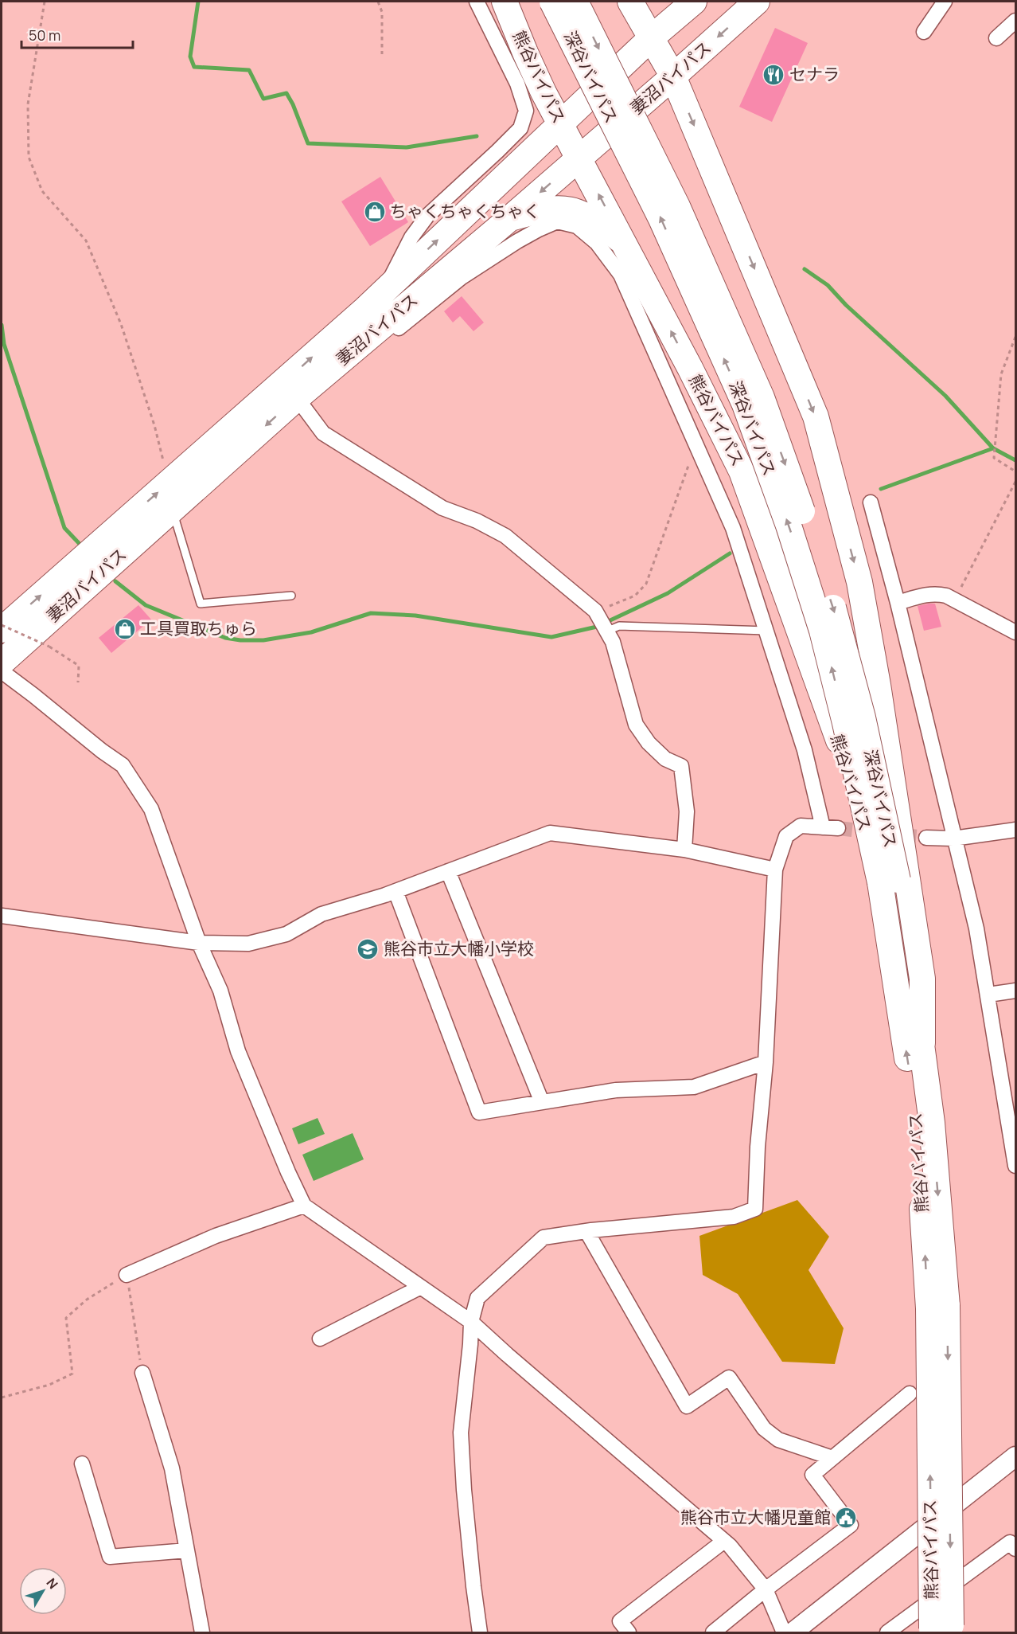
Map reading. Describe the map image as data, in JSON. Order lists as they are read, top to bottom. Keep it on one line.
{"streets":{"highway":["熊谷バイパス","深谷バイパス","妻沼バイパス"]},"crossings":[["熊谷バイパス","深谷バイパス"],["熊谷バイパス","妻沼バイパス"]],"places":{"restaurant":["セナラ"],"shop":["ちゃくちゃくちゃく","工具買取ちゅら"],"school or university":["熊谷市立大幡小学校"],"public building":["熊谷市立大幡児童館"]},"scale_bar":"50 m","north":"top right"}
